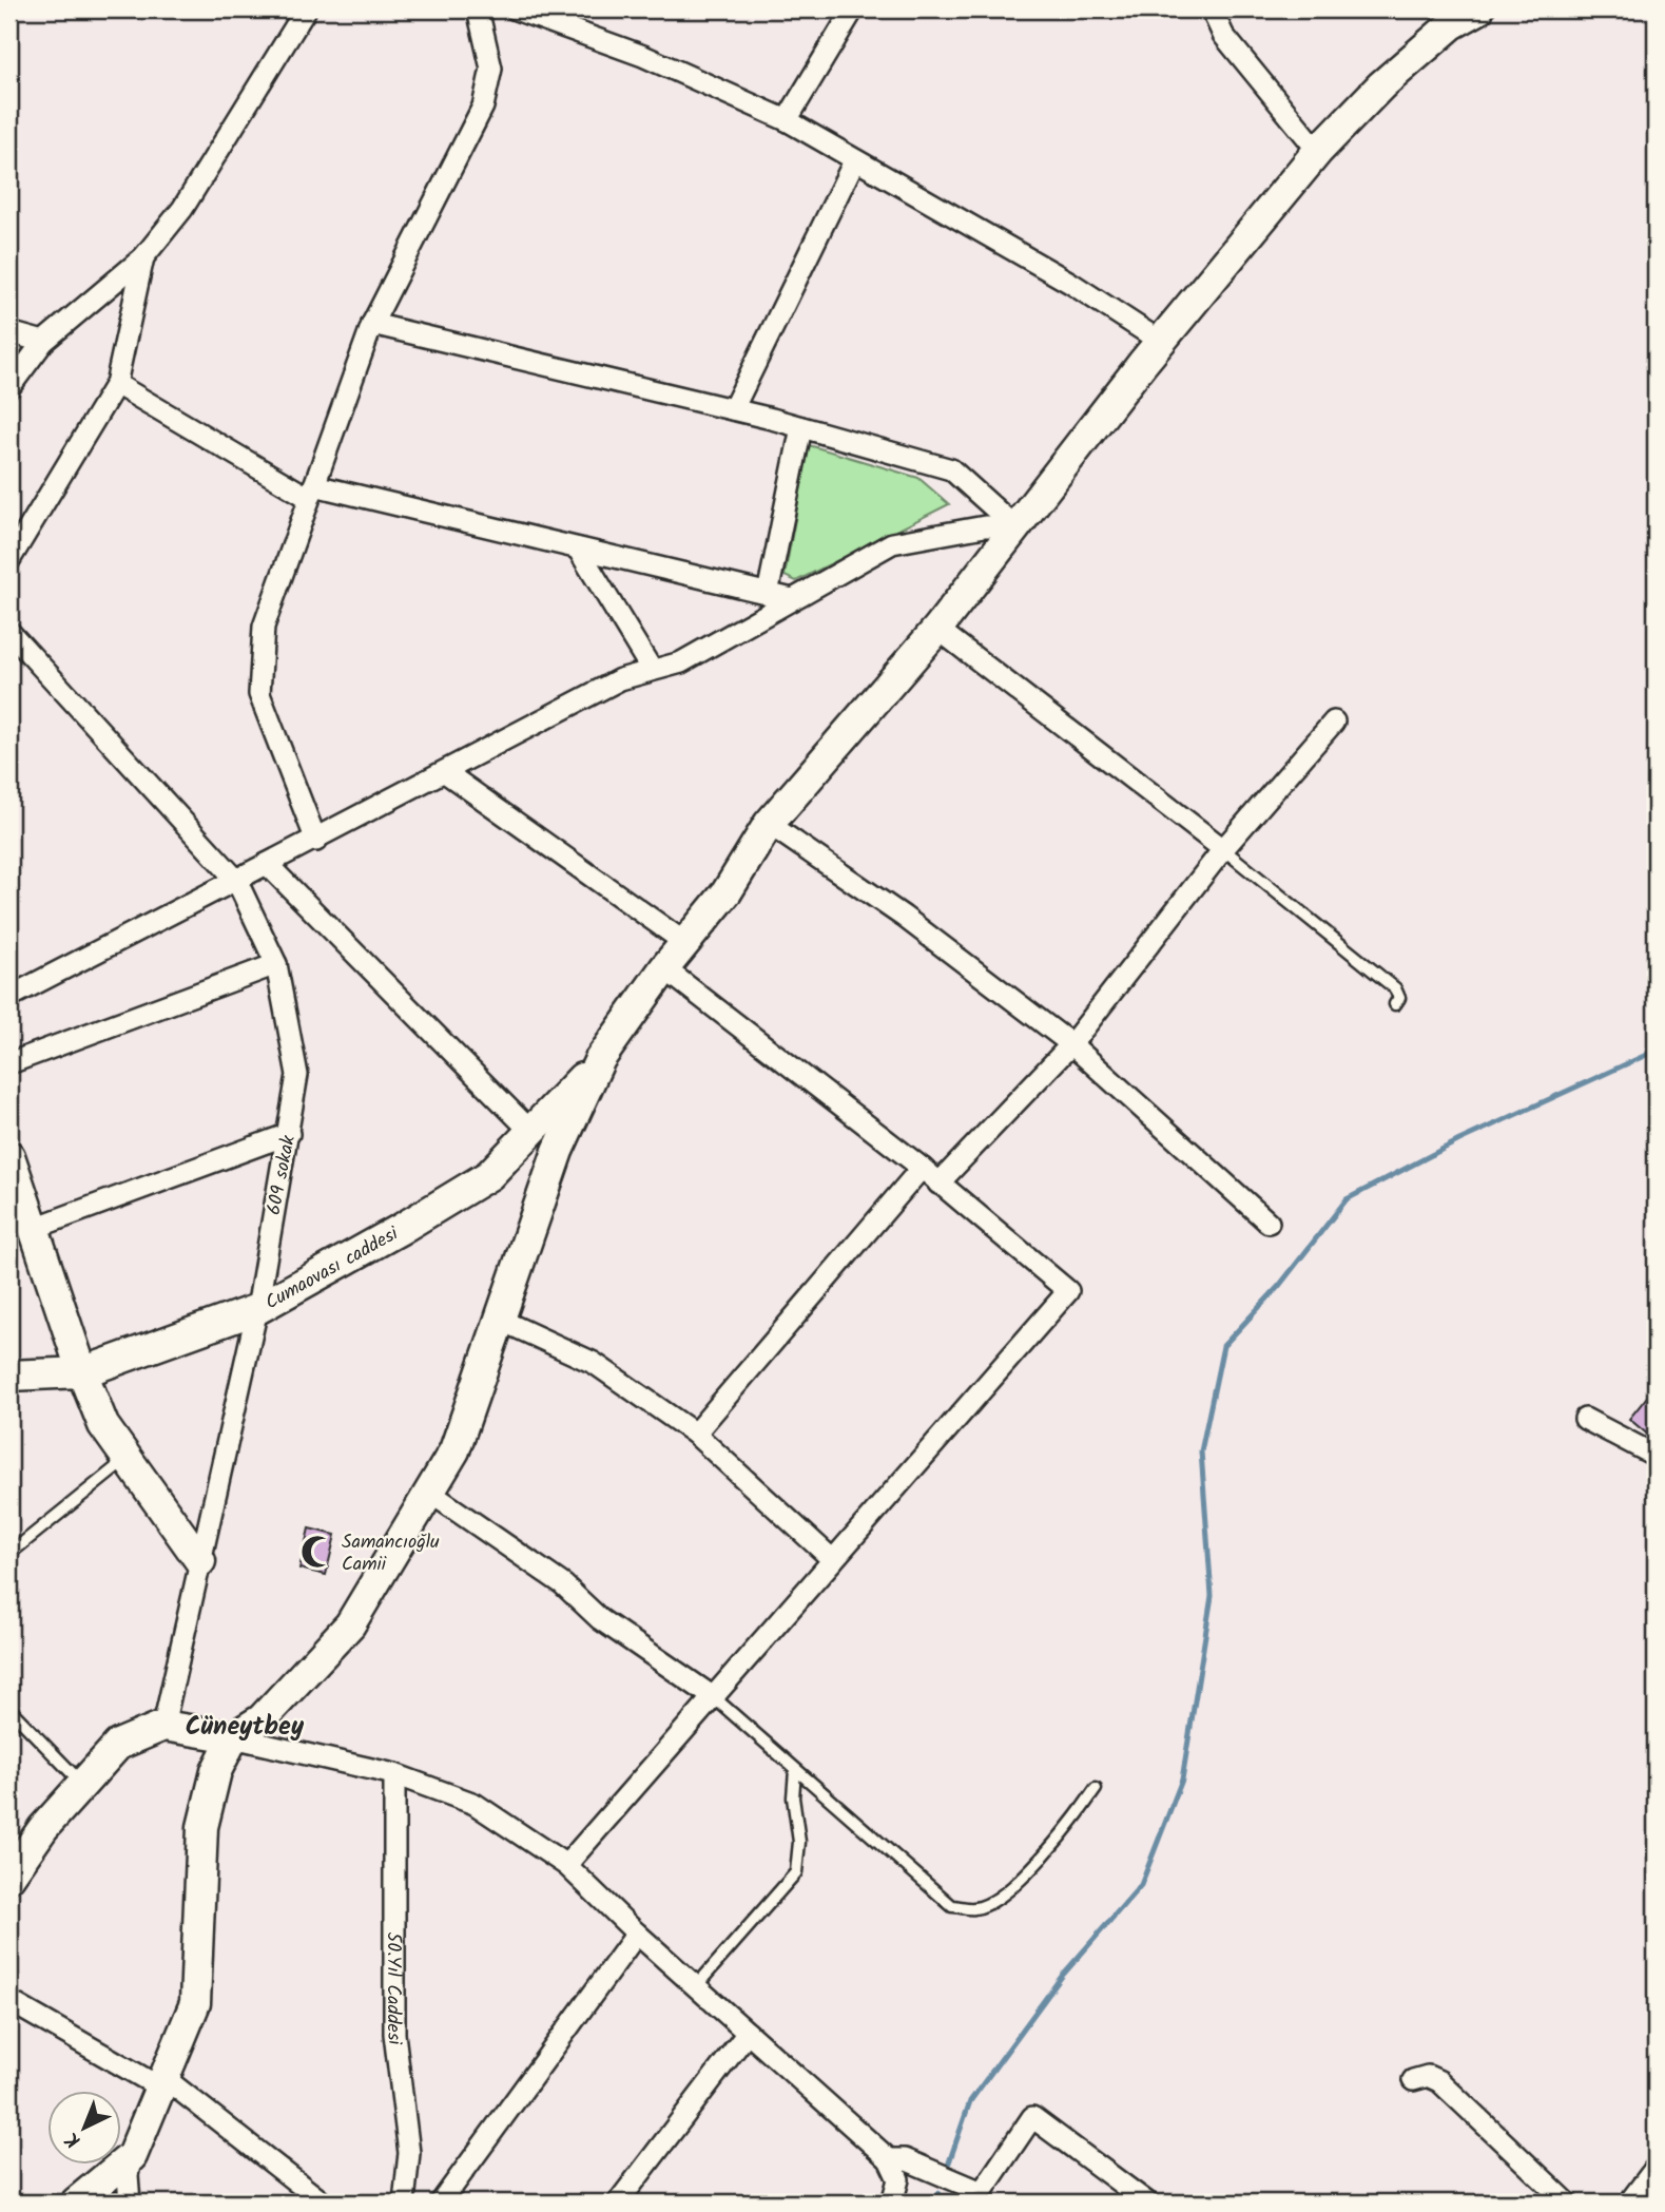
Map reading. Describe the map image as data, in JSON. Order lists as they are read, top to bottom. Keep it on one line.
{"streets":{"main road":["Cumaovası caddesi"],"street":["609 sokak","50.Yıl Caddesi"]},"crossings":[["609 sokak","Cumaovası caddesi"]],"districts":["Cüneytbey"],"places":{"mosque":["Samancıoğlu Camii"]},"north":"bottom left"}
